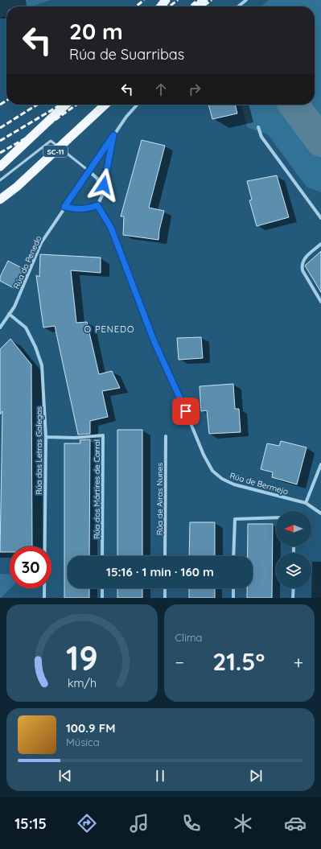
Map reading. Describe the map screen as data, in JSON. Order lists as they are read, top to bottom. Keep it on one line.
{"streets":{"highway":["SC-11"],"street":["Rúa do Penedo","Rúa das Letras Galegas","Rúa de Bermejo","Rúa dos Mártires de Carral","Rúa de Airas Nunes"]},"crossings":[["Rúa do Penedo","Rúa das Letras Galegas"],["Rúa das Letras Galegas","Rúa dos Mártires de Carral"]],"districts":["O PENEDO"],"north":"left","page":{"turn":["20 m","Rúa de Suarribas"],"limit":"30","trip":"15:16 · 1 min · 160 m","tile":"Clima","heat":["−","21.5°","+"],"song":["100.9 FM","Música"],"tabs":"15:15","gauge":["19","km/h"]}}
